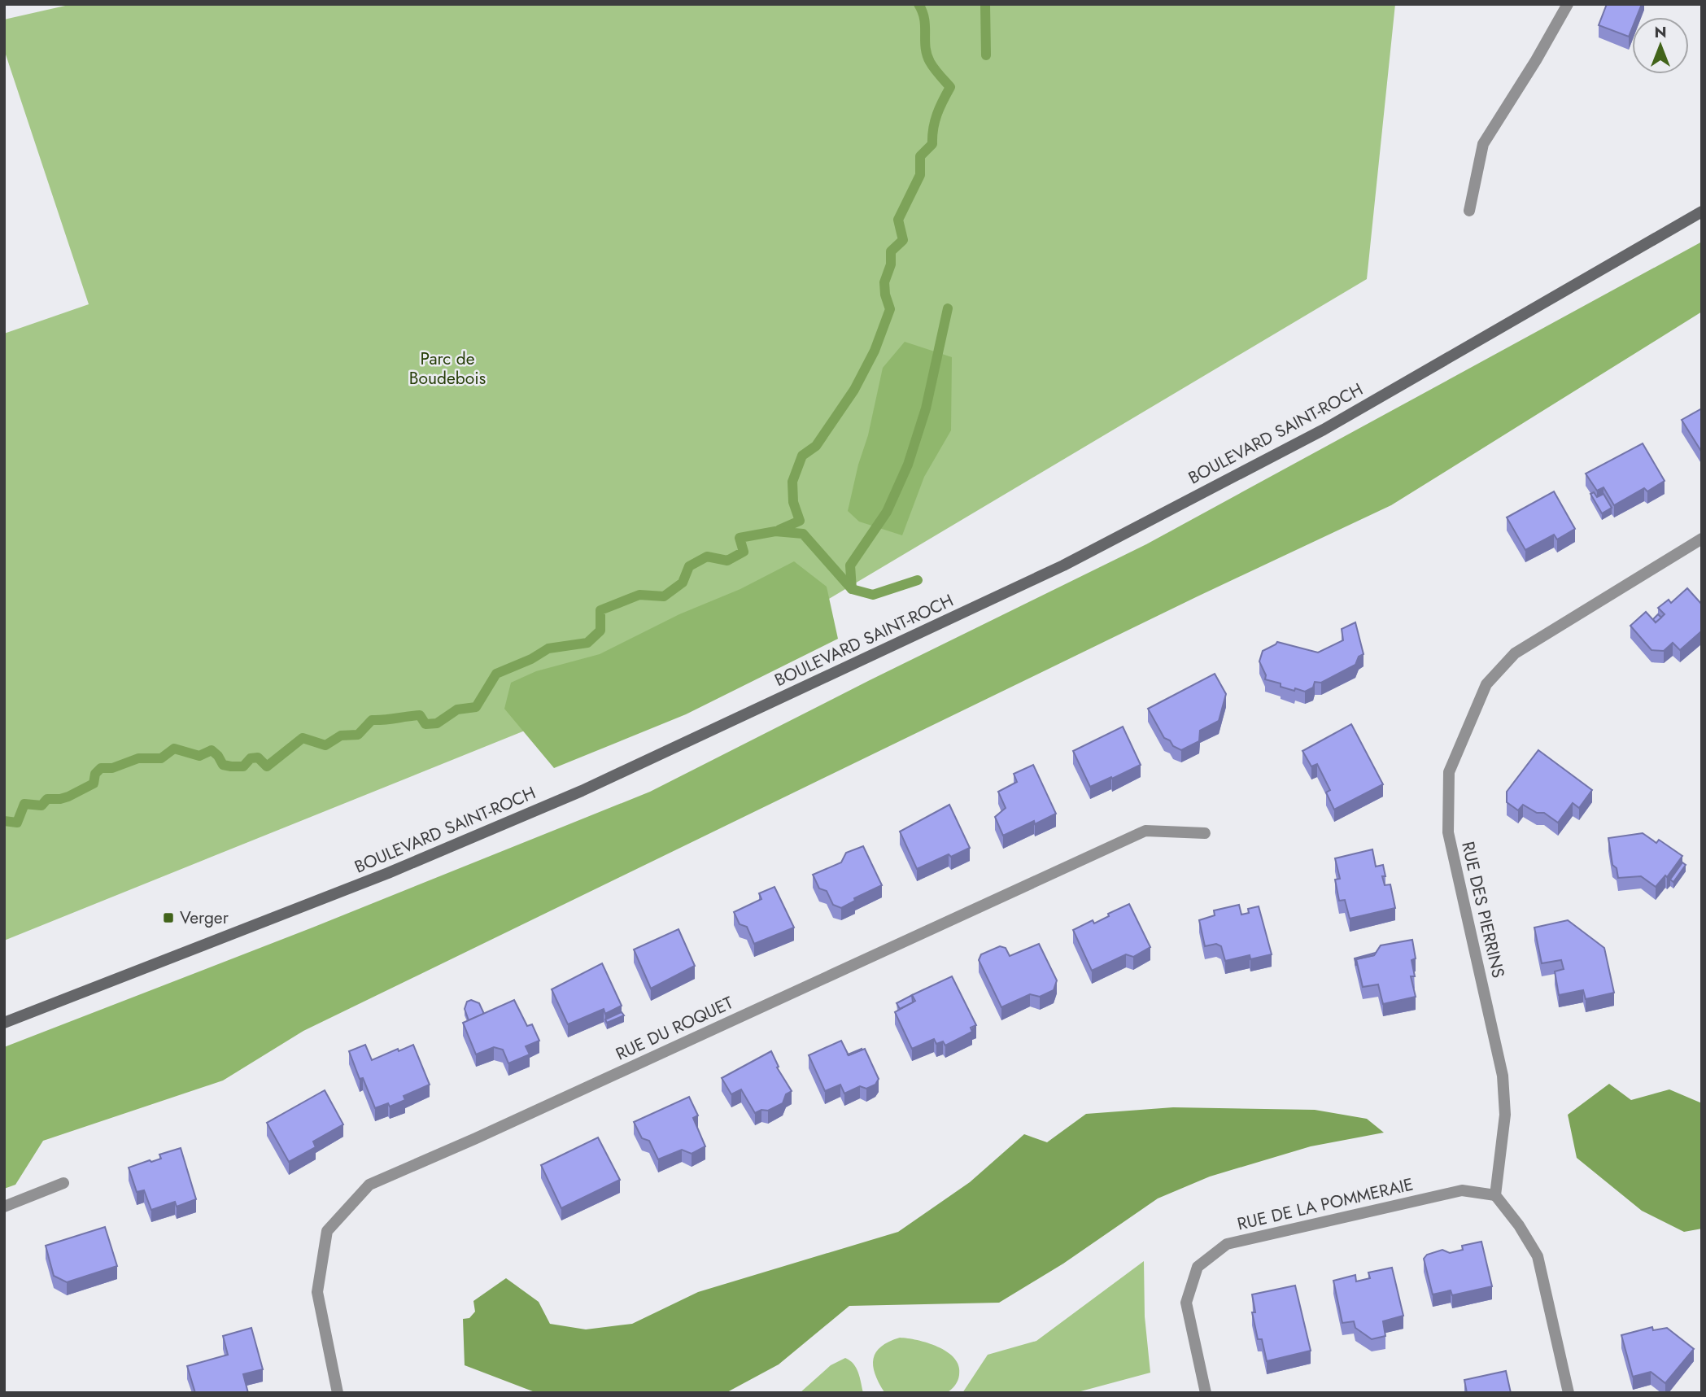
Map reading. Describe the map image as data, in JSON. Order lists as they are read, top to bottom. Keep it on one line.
{"streets":{"main road":["BOULEVARD SAINT-ROCH"],"street":["RUE DES PIERRINS","RUE DU ROQUET","RUE DE LA POMMERAIE"]},"crossings":[["RUE DES PIERRINS","RUE DE LA POMMERAIE"]],"parks":["Parc de Boudebois"],"places":{"transit":["Verger"]},"north":"top"}
